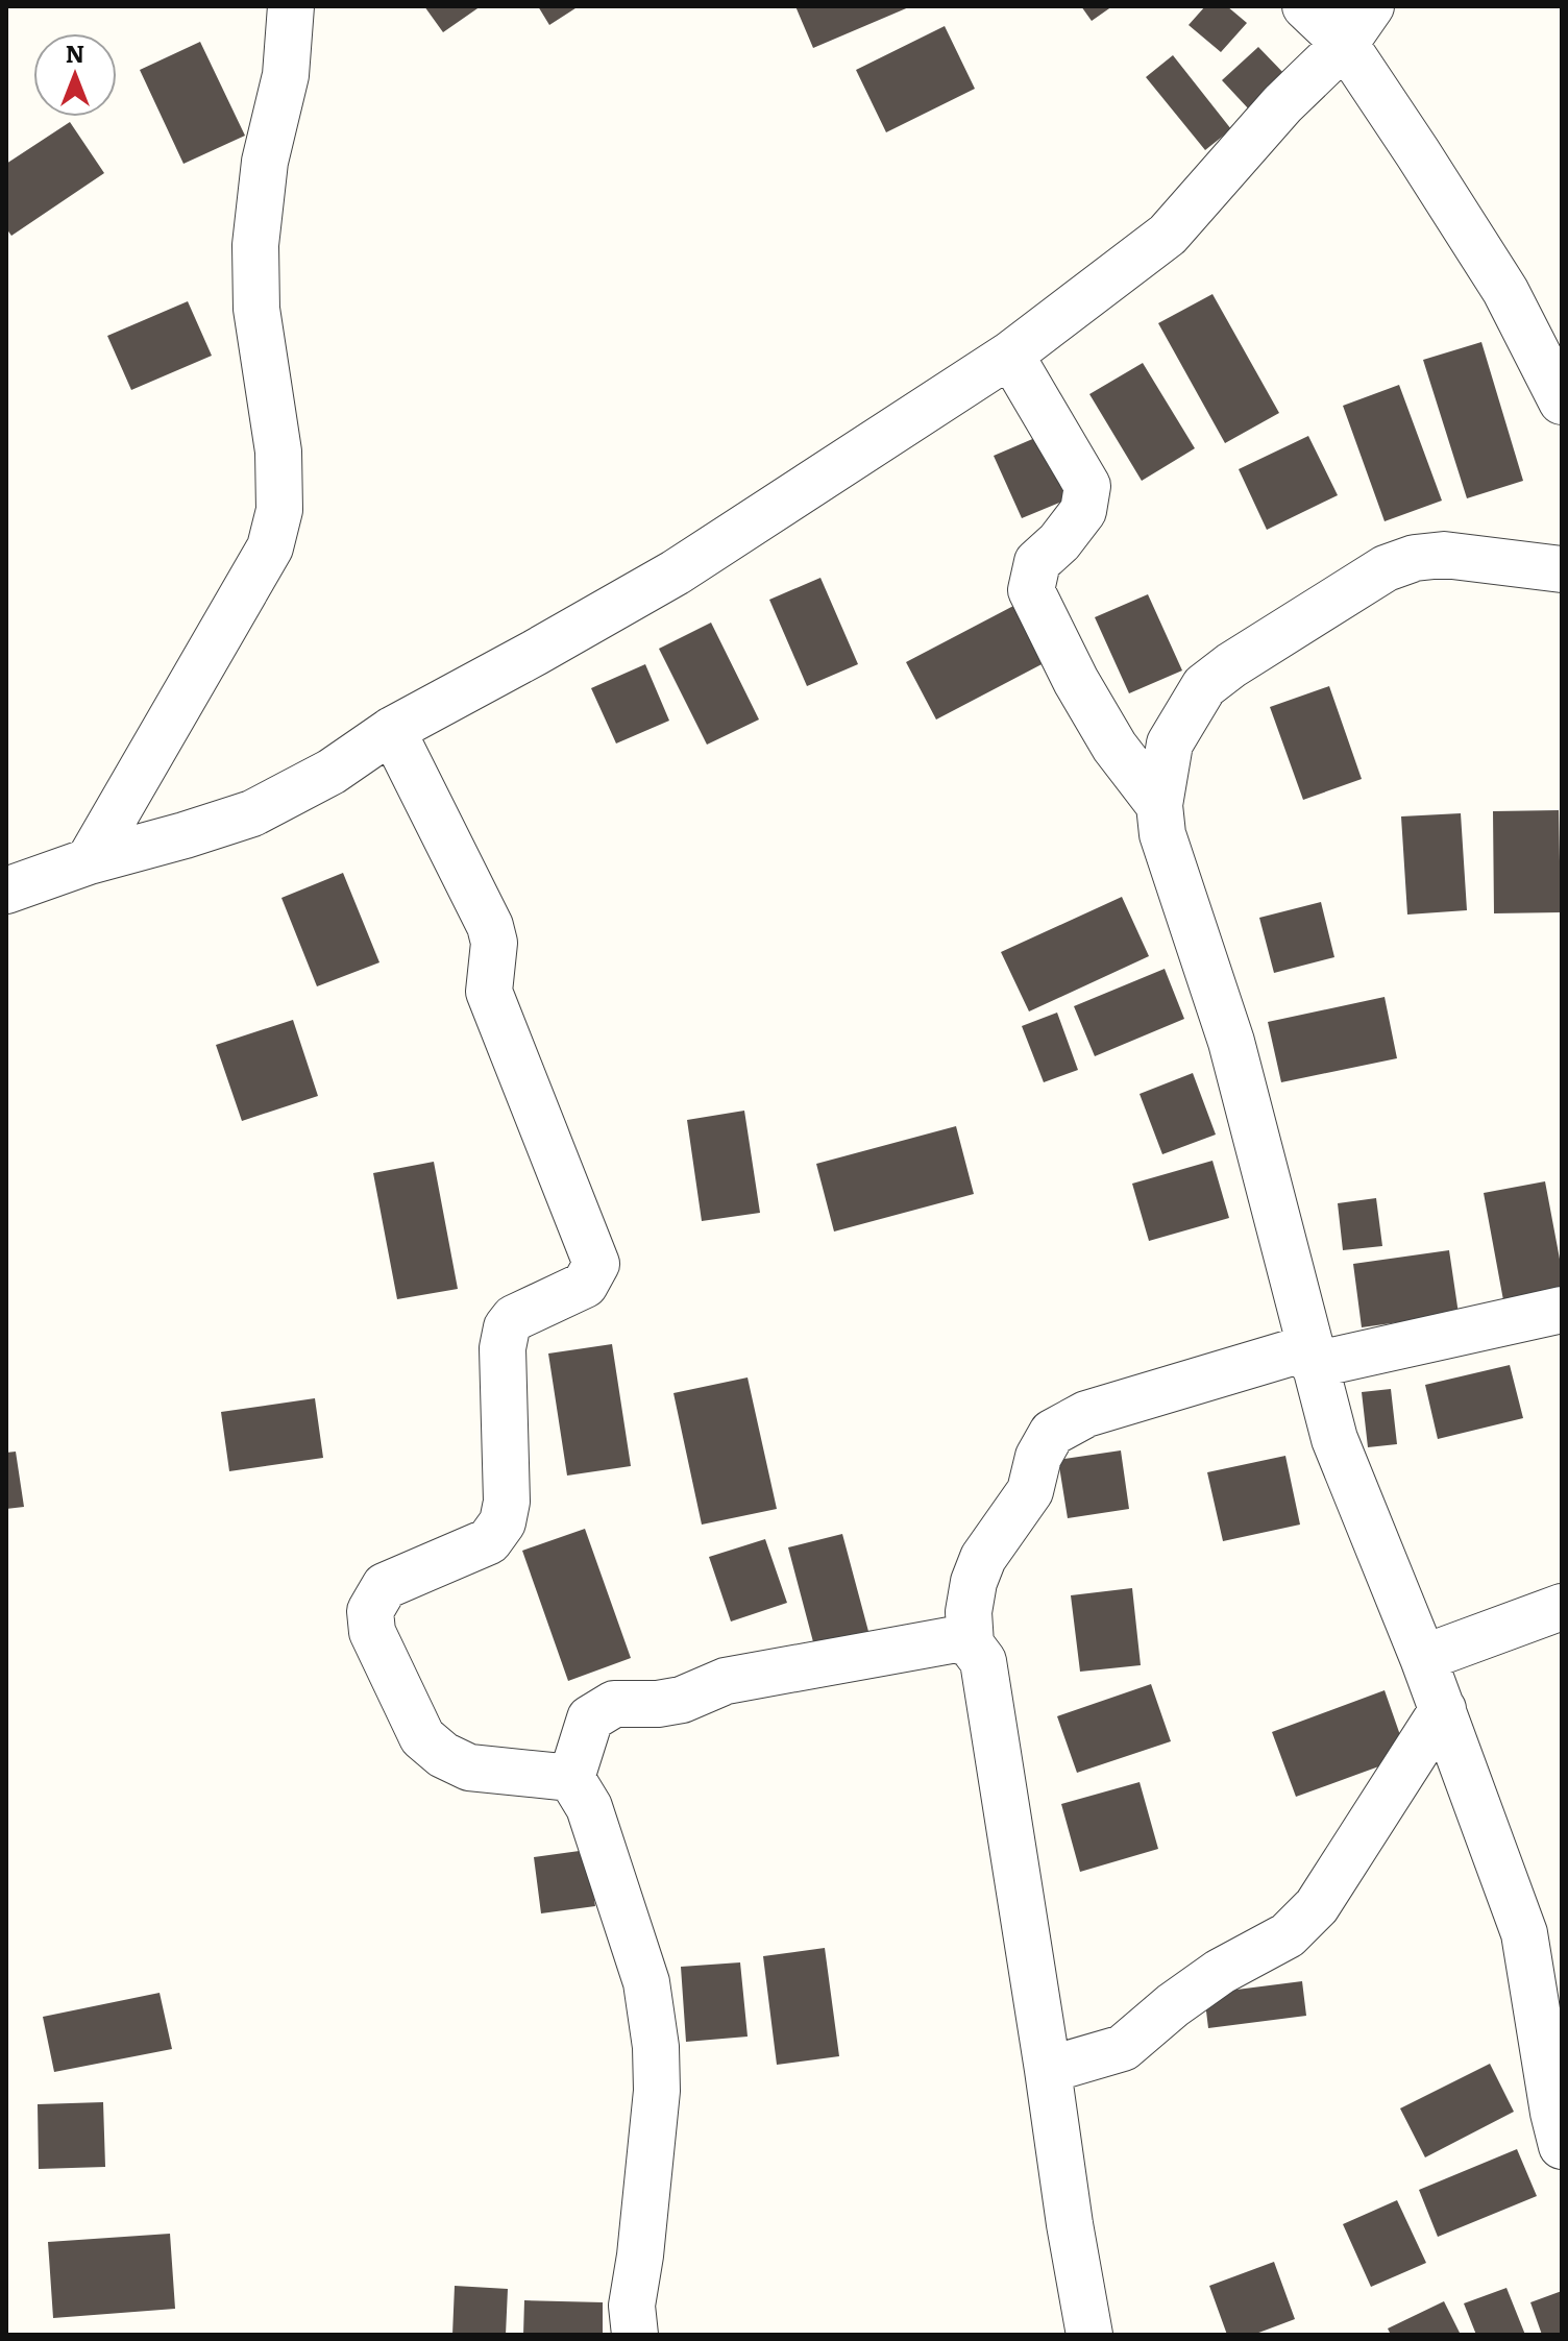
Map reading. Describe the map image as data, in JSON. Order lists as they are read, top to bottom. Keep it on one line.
{"north":"top"}
